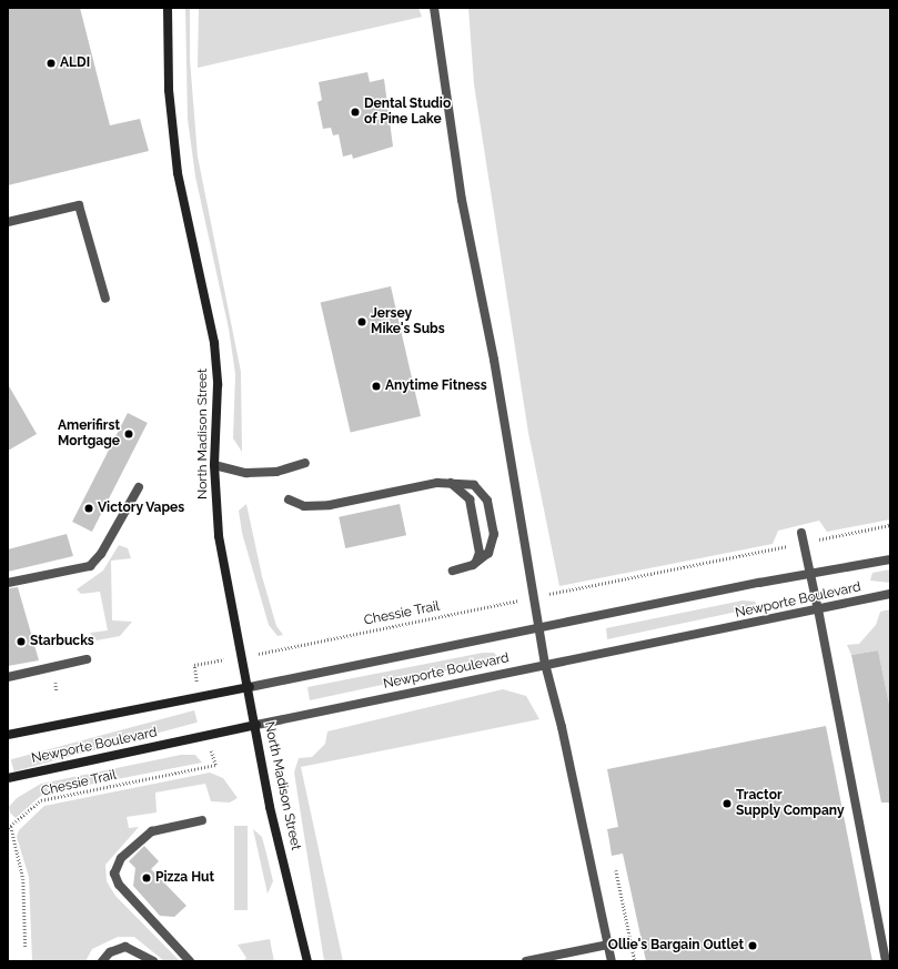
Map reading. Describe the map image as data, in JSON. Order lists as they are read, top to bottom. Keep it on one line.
{"streets":{"street":["North Madison Street","Newporte Boulevard"],"path":["Chessie Trail"]},"crossings":[["North Madison Street","Newporte Boulevard"]],"places":["ALDI","Dental Studio of Pine Lake","Jersey Mike's Subs","Anytime Fitness","Amerifirst Mortgage","Victory Vapes","Starbucks","Tractor Supply Company","Pizza Hut","Ollie's Bargain Outlet"]}
